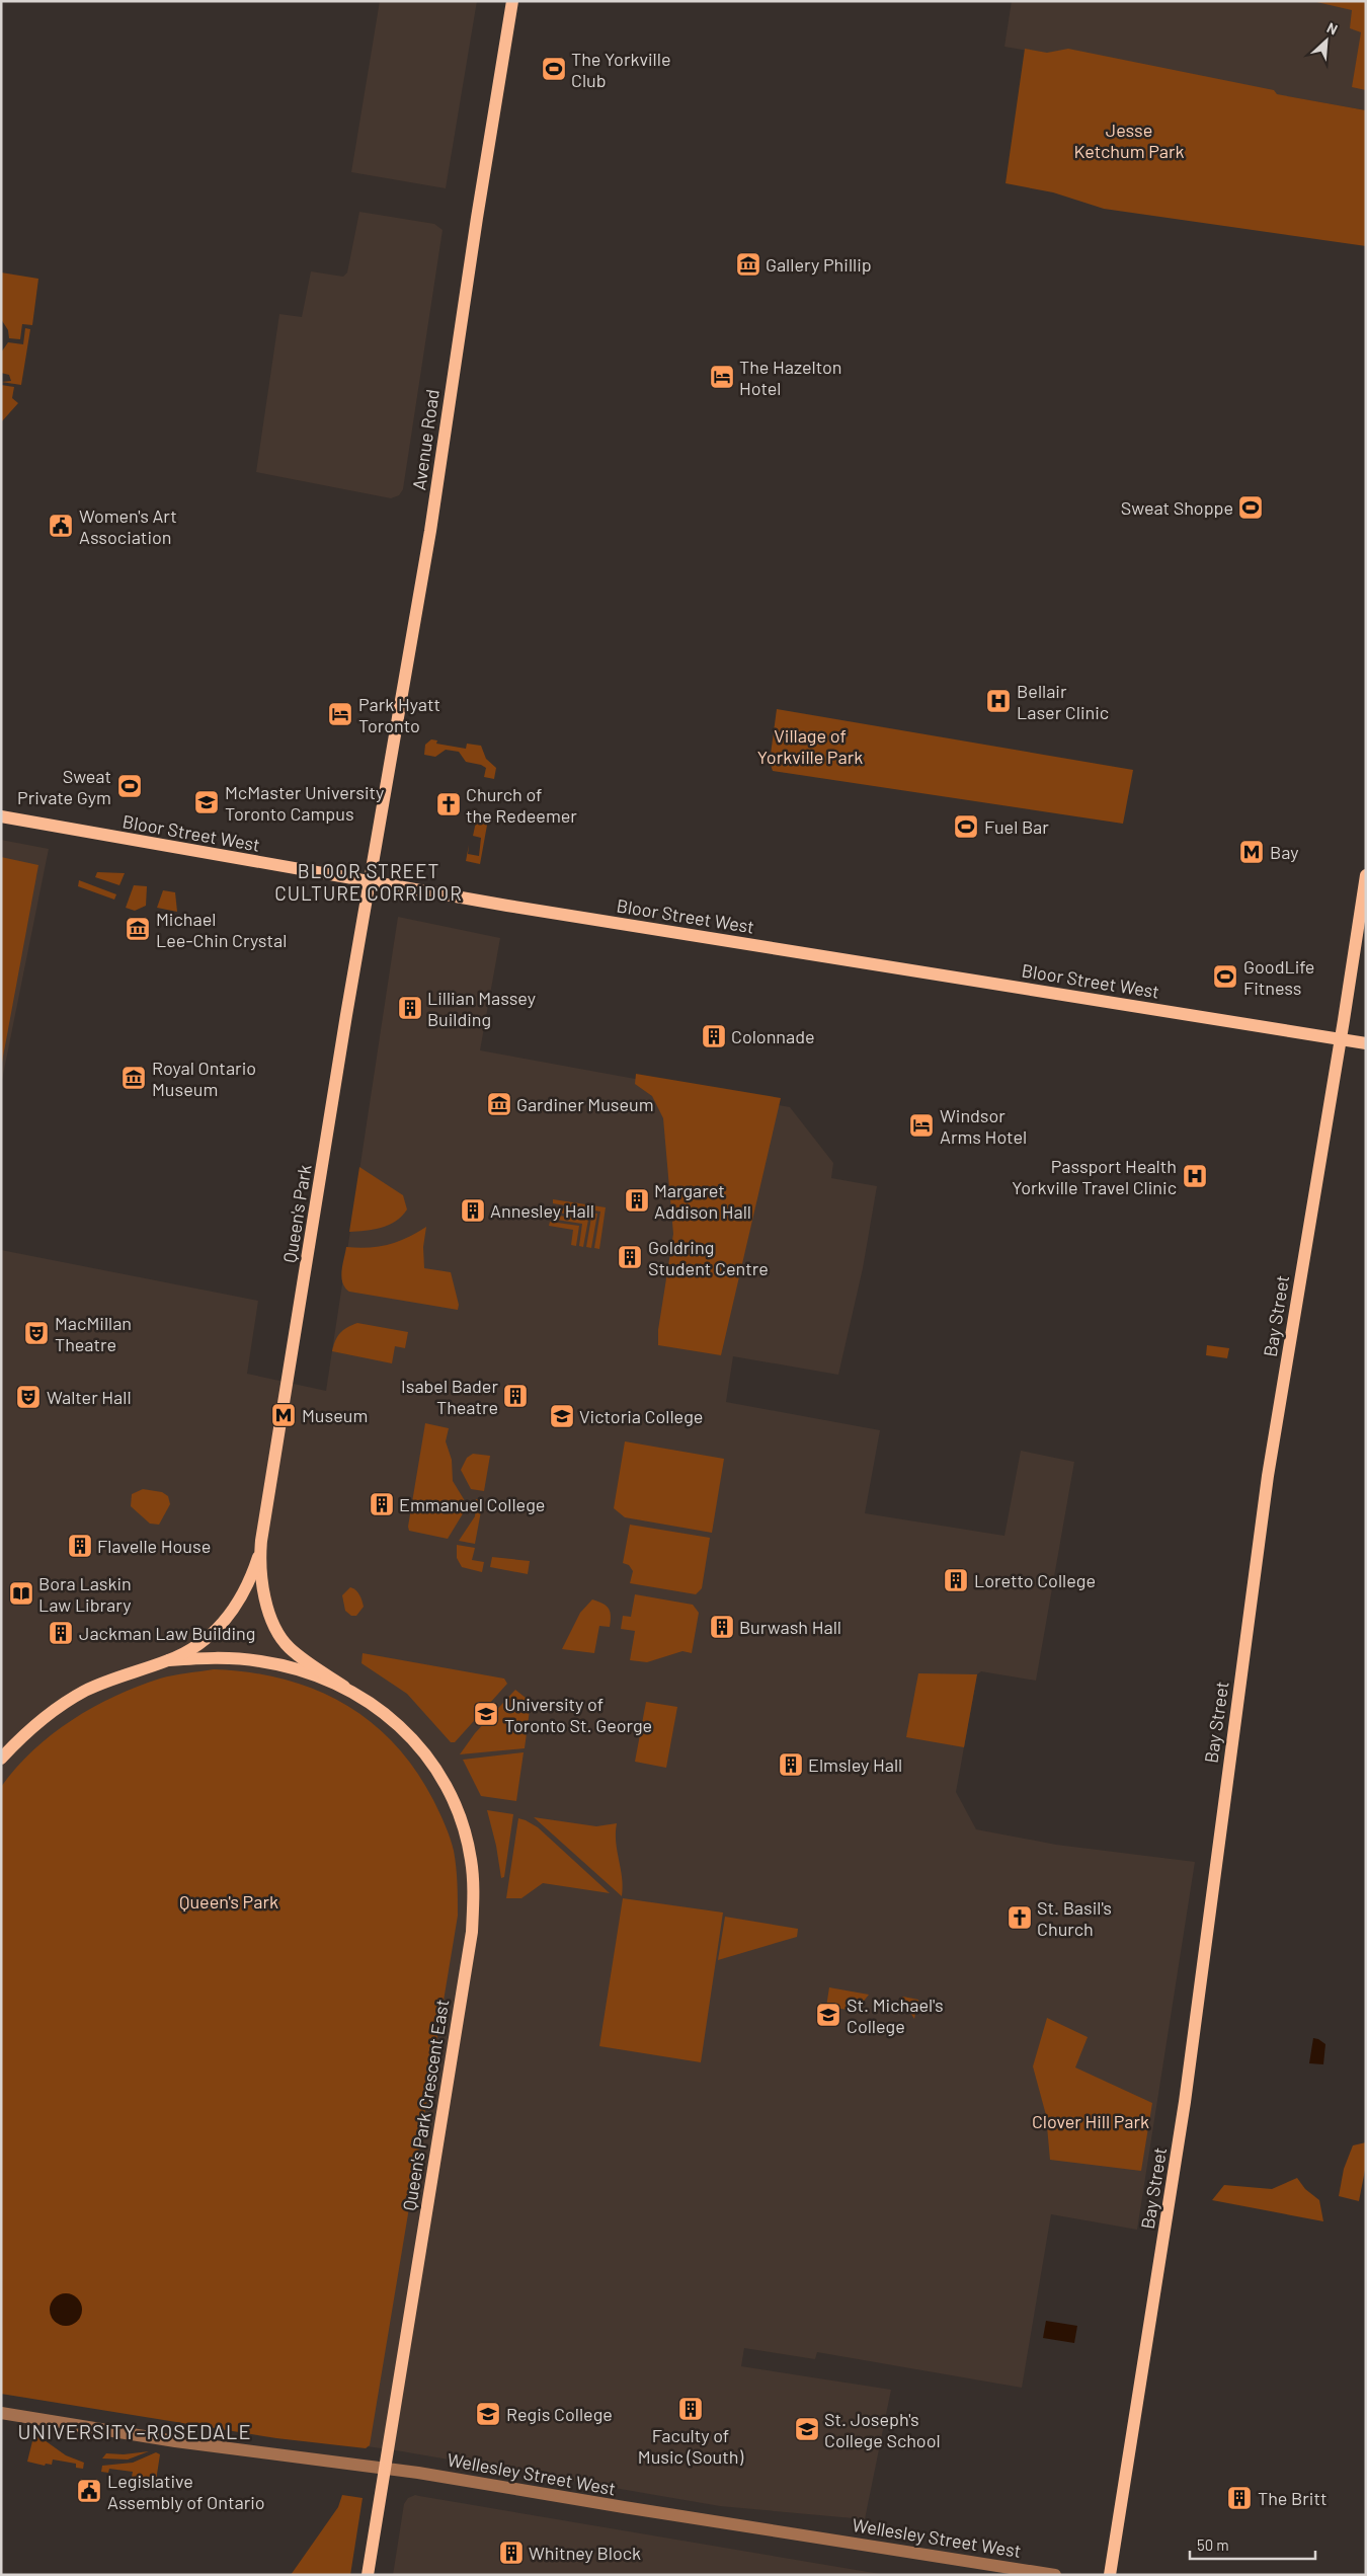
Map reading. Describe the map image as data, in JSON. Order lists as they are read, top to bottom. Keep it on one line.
{"streets":{"main road":["Avenue Road","Bloor Street West","Queen's Park","Bay Street","Queen's Park Crescent East"],"street":["Wellesley Street West"]},"crossings":[["Avenue Road","Bloor Street West"],["Avenue Road","Queen's Park"],["Bloor Street West","Queen's Park"],["Bloor Street West","Bay Street"],["Queen's Park","Queen's Park Crescent East"],["Queen's Park Crescent East","Wellesley Street West"]],"districts":["BLOOR STREET CULTURE CORRIDOR","UNIVERSITY–ROSEDALE"],"parks":["Jesse Ketchum Park","Village of Yorkville Park","Queen's Park","Clover Hill Park"],"places":{"sports":["The Yorkville Club","Sweat Shoppe","Sweat Private Gym","Fuel Bar","GoodLife Fitness"],"museum":["Gallery Phillip","Michael Lee-Chin Crystal","Royal Ontario Museum","Gardiner Museum"],"hotel":["The Hazelton Hotel","Park Hyatt Toronto","Windsor Arms Hotel"],"public building":["Women's Art Association","Legislative Assembly of Ontario"],"hospital":["Bellair Laser Clinic","Passport Health Yorkville Travel Clinic"],"school or university":["McMaster University Toronto Campus","Victoria College","University of Toronto St. George","St. Michael's College","Regis College","St. Joseph's College School"],"church":["Church of the Redeemer","St. Basil's Church"],"metro station":["Bay","Museum"],"building":["Lillian Massey Building","Colonnade","Margaret Addison Hall","Annesley Hall","Goldring Student Centre","Isabel Bader Theatre","Emmanuel College","Flavelle House","Loretto College","Burwash Hall","Jackman Law Building","Elmsley Hall","Faculty of Music (South)","The Britt","Whitney Block"],"theatre":["MacMillan Theatre","Walter Hall"],"library":["Bora Laskin Law Library"]},"scale_bar":"50 m","north":"top right"}
